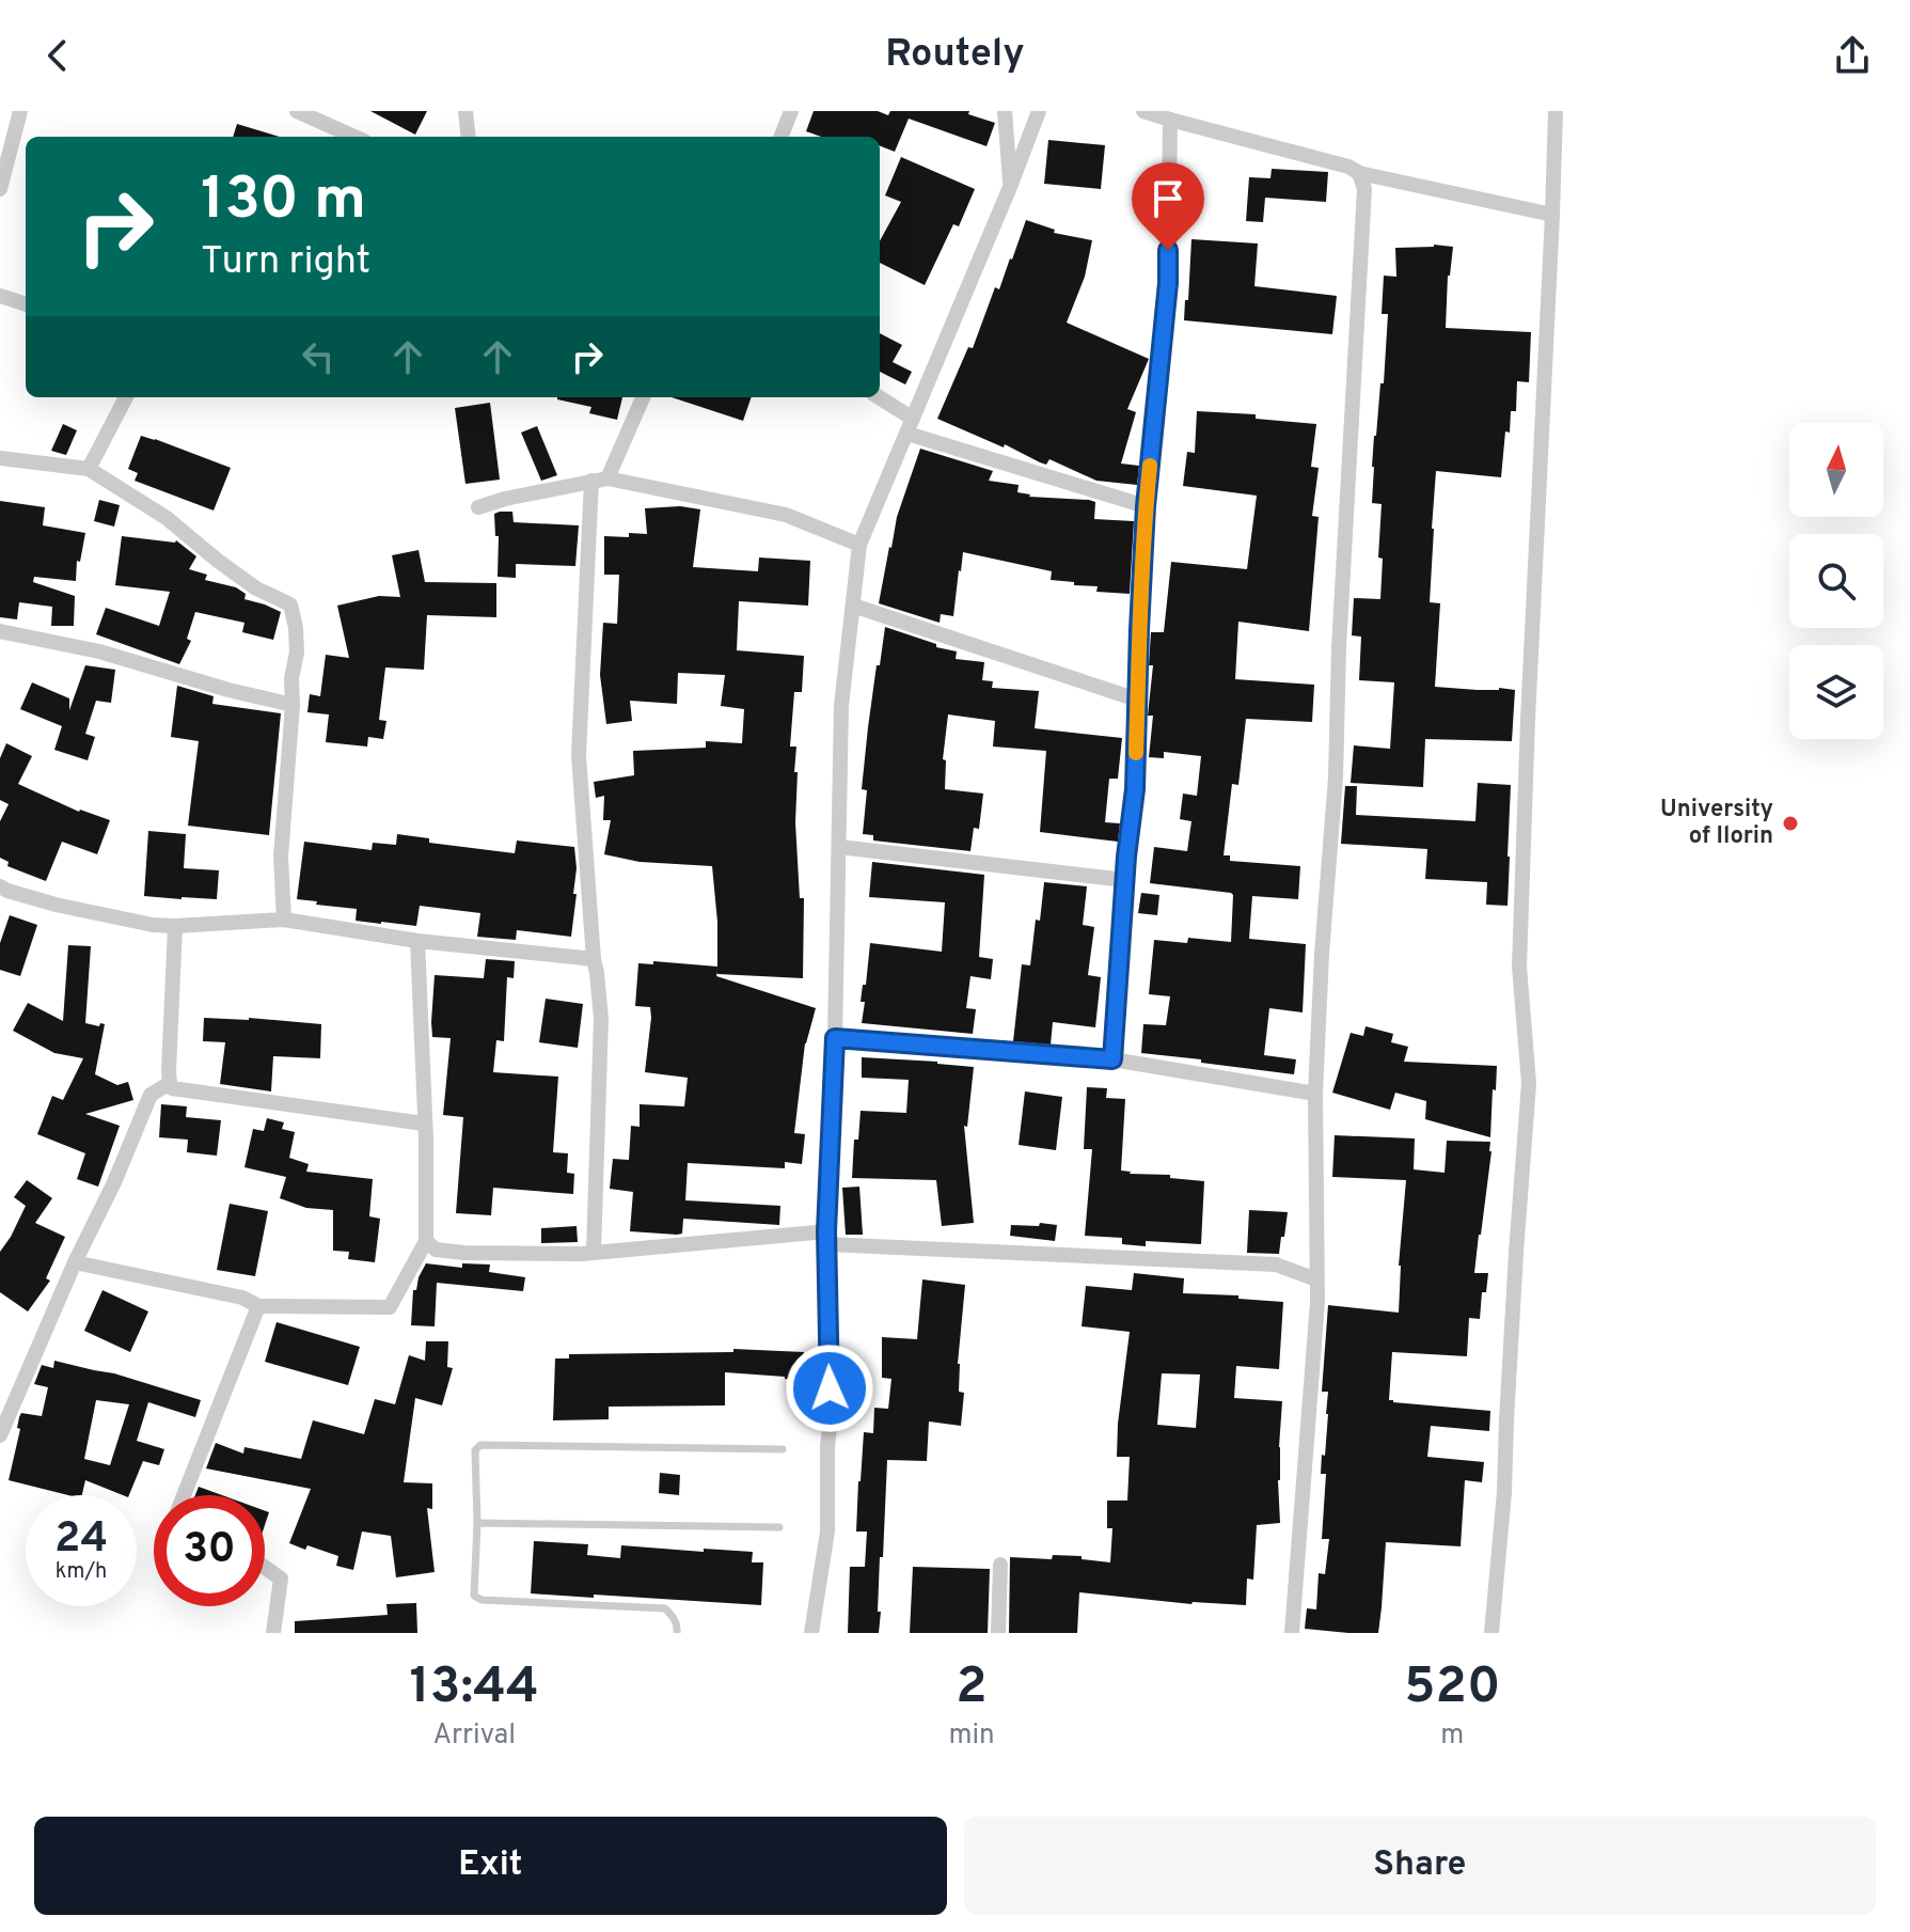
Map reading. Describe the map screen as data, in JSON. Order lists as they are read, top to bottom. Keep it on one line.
{"places":["University of Ilorin"],"north":"top","page":{"header":"Routely","turn":["130 m","Turn right"],"speed":"24 km/h","limit":"30","eta":["13:44","Arrival","2","min","520","m"],"buttons":["Exit","Share"]}}
